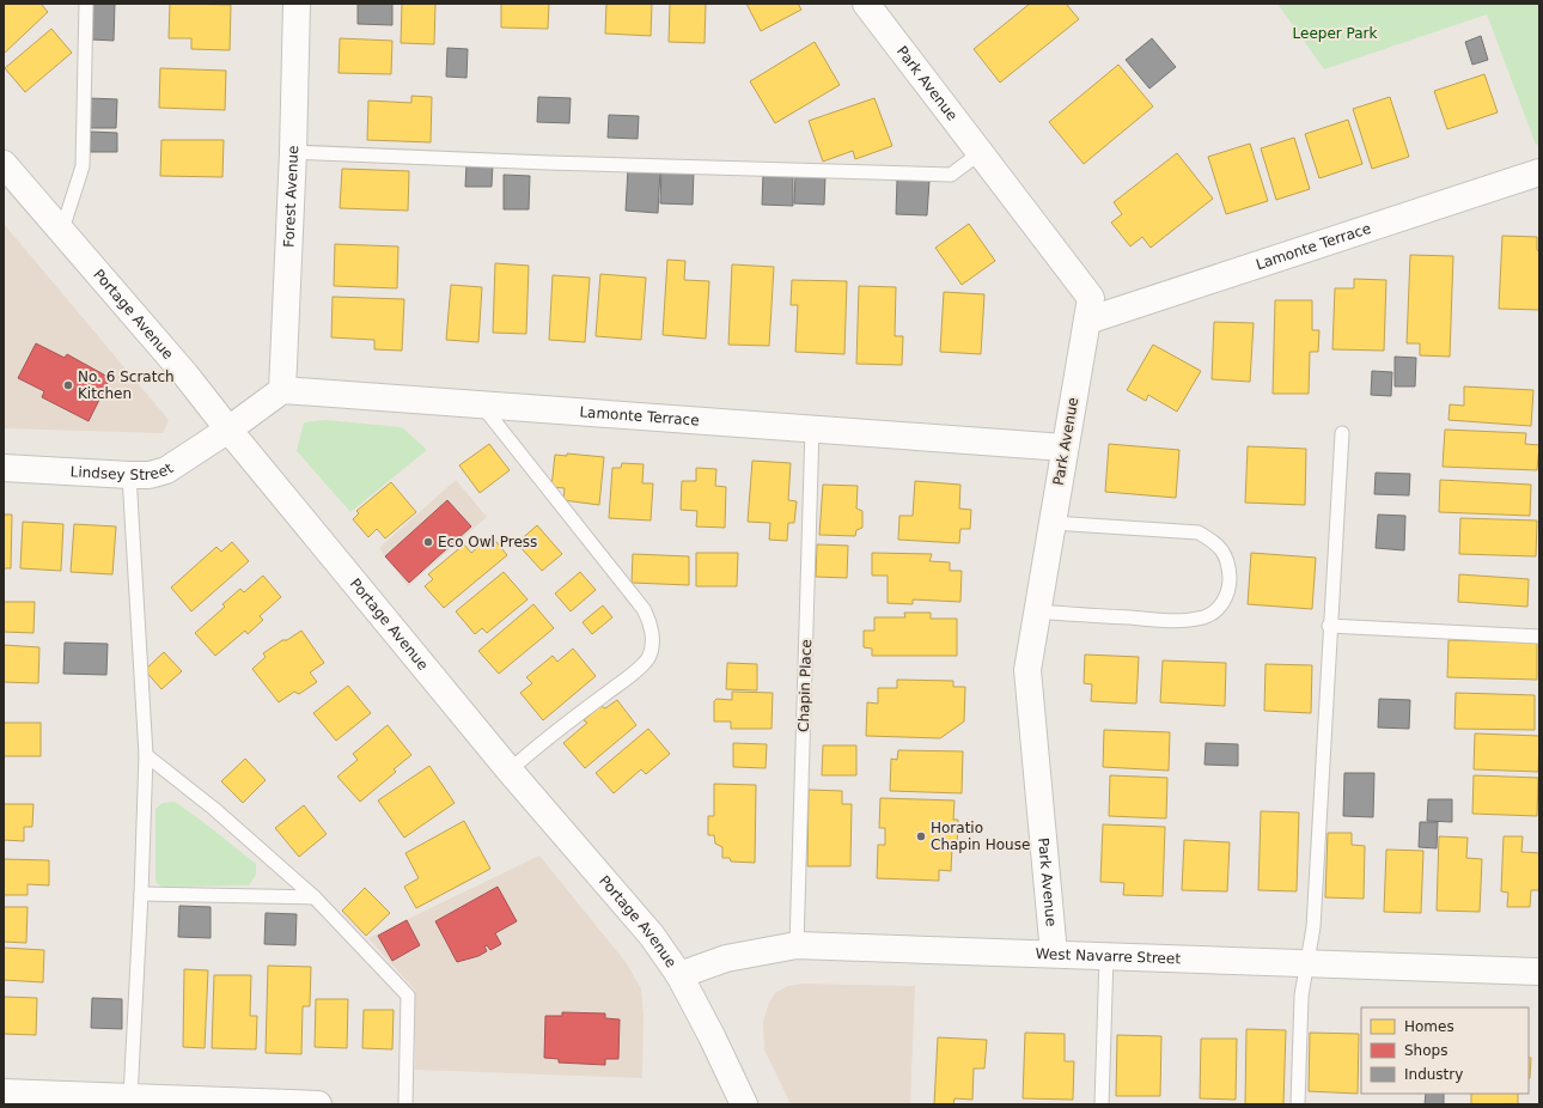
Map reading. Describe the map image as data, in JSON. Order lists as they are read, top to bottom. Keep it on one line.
{"streets":{"street":["Park Avenue","Forest Avenue","Lamonte Terrace","Portage Avenue","Lindsey Street","West Navarre Street"],"lane":["Chapin Place"]},"crossings":[["Park Avenue","Lamonte Terrace"],["Park Avenue","West Navarre Street"],["Forest Avenue","Lamonte Terrace"],["Lamonte Terrace","Chapin Place"],["Portage Avenue","Lindsey Street"],["Portage Avenue","West Navarre Street"],["Chapin Place","West Navarre Street"]],"parks":["Leeper Park"],"places":["No. 6 Scratch Kitchen","Eco Owl Press","Horatio Chapin House"],"legend":["Homes","Shops","Industry"]}
